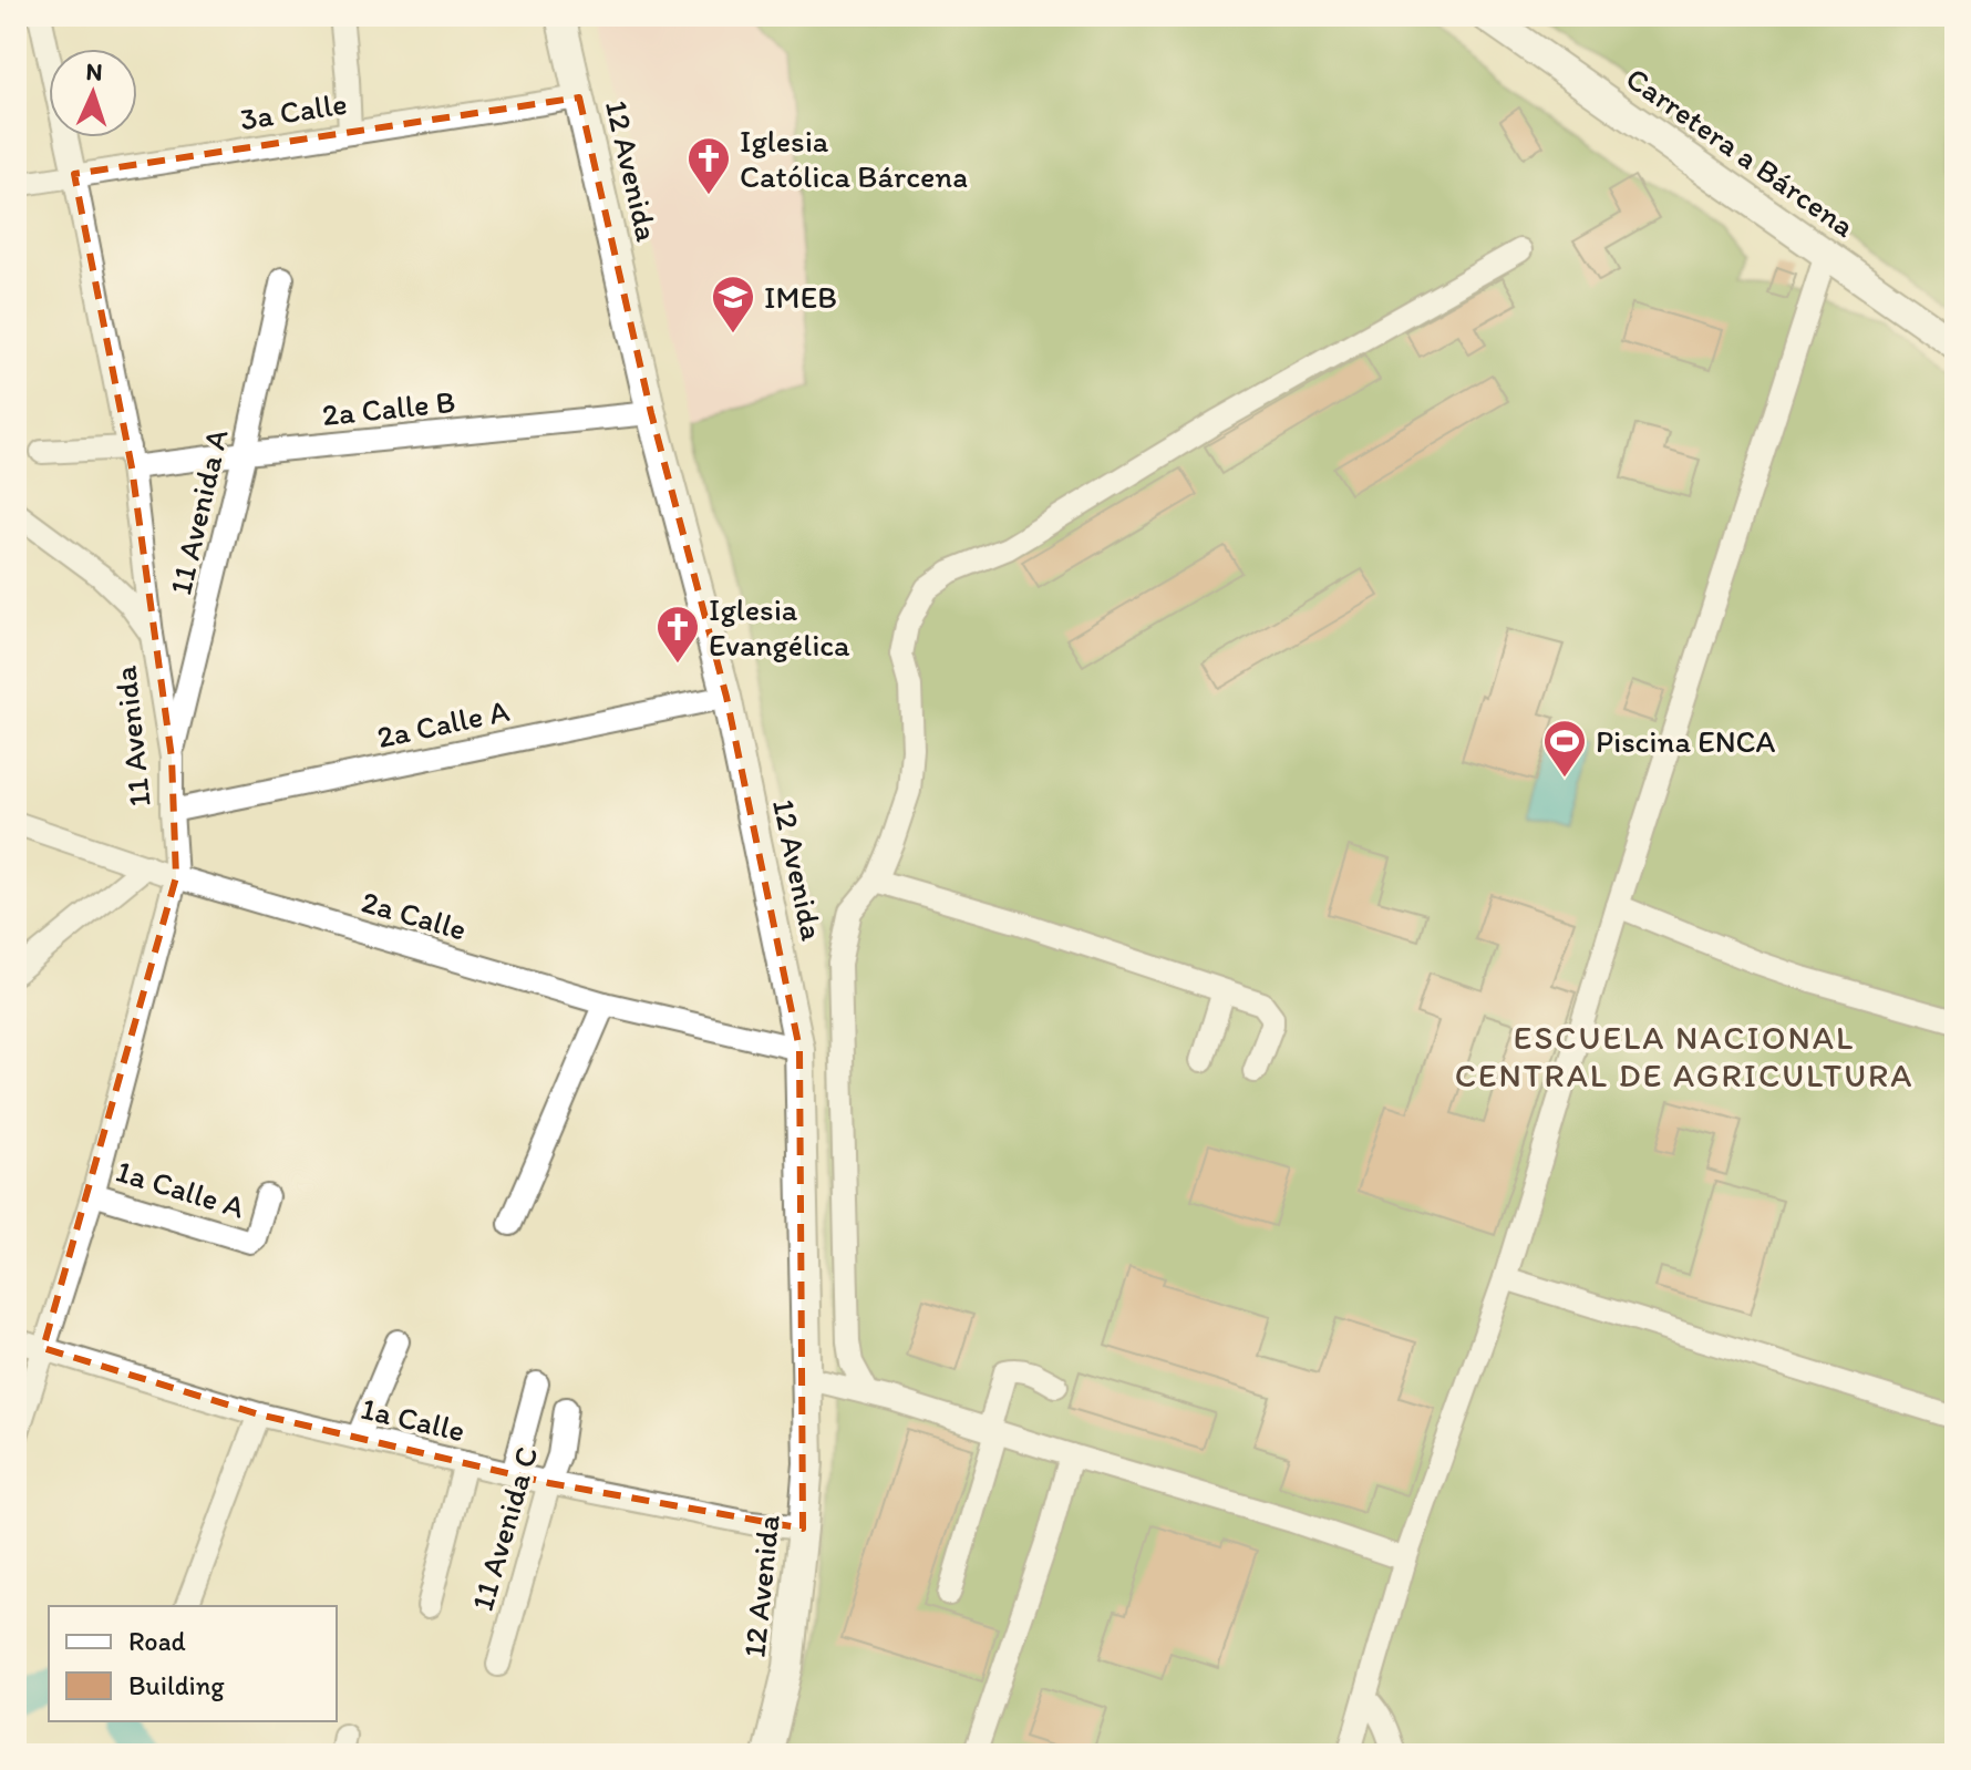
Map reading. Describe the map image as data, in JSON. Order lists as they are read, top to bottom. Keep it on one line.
{"streets":{"main road":["Carretera a Bárcena","12 Avenida"],"street":["3a Calle","2a Calle B","11 Avenida A","2a Calle A","11 Avenida","2a Calle","1a Calle A","1a Calle","11 Avenida C"]},"crossings":[["3a Calle","12 Avenida"],["3a Calle","11 Avenida"],["12 Avenida","2a Calle B"],["12 Avenida","2a Calle A"],["12 Avenida","2a Calle"],["12 Avenida","1a Calle"],["2a Calle B","11 Avenida A"],["2a Calle B","11 Avenida"],["11 Avenida A","11 Avenida"],["2a Calle A","11 Avenida"],["11 Avenida","2a Calle"],["11 Avenida","1a Calle A"],["11 Avenida","1a Calle"],["1a Calle","11 Avenida C"]],"districts":["ESCUELA NACIONAL CENTRAL DE AGRICULTURA"],"places":{"church":["Iglesia Católica Bárcena","Iglesia Evangélica"],"school or university":["IMEB"],"sports":["Piscina ENCA"]},"legend":["Road","Building"],"north":"top"}
